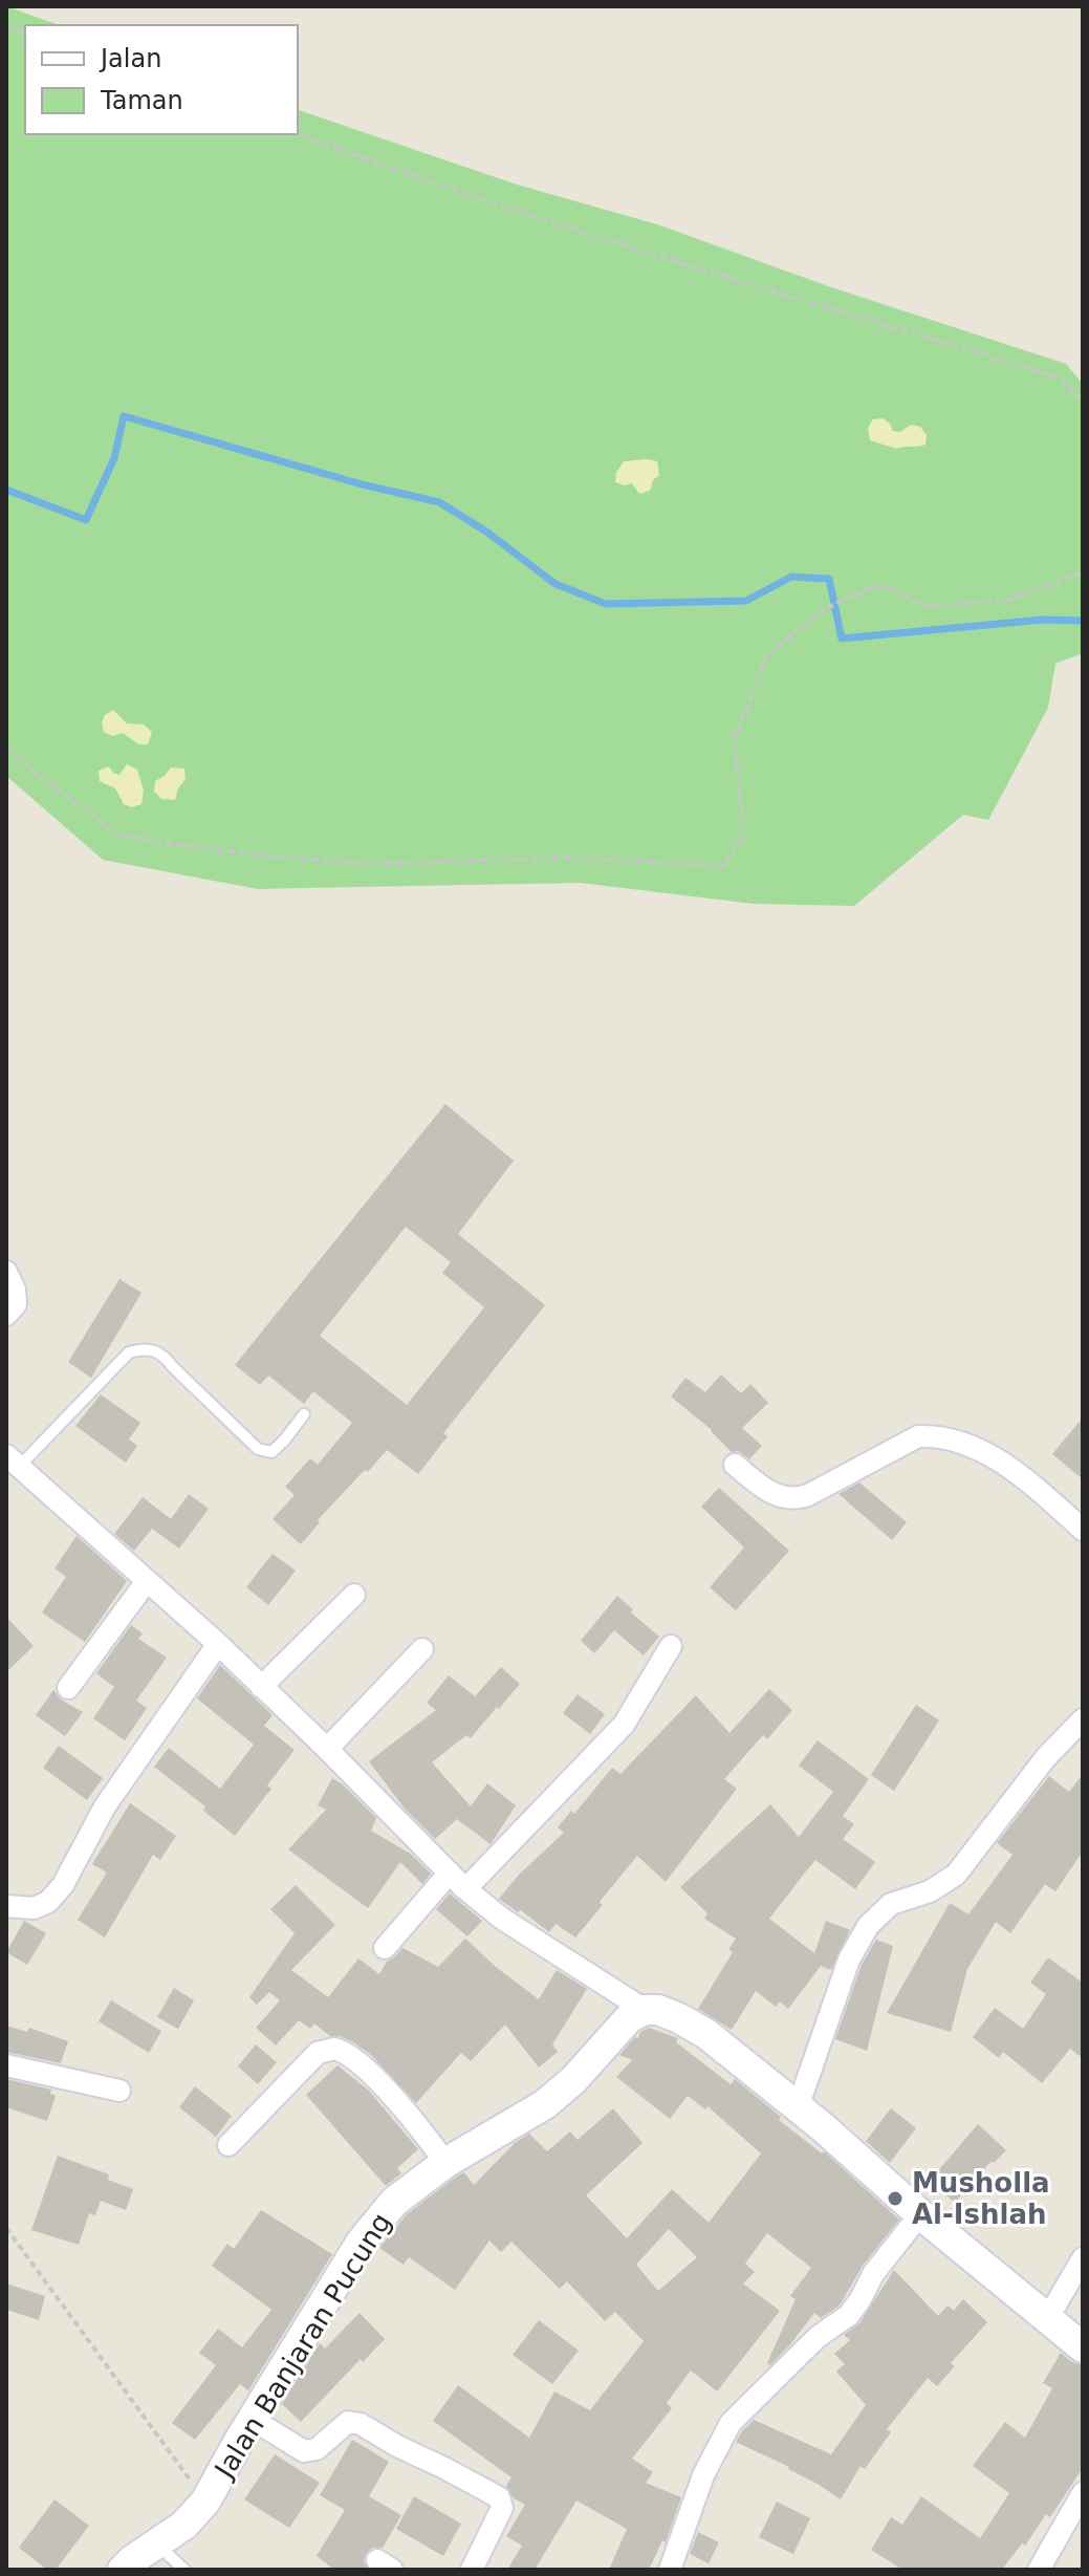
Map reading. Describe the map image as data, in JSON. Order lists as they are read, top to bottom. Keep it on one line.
{"streets":{"street":["Jalan Banjaran Pucung"]},"places":["Musholla Al-Ishlah"],"legend":["Jalan","Taman"]}
